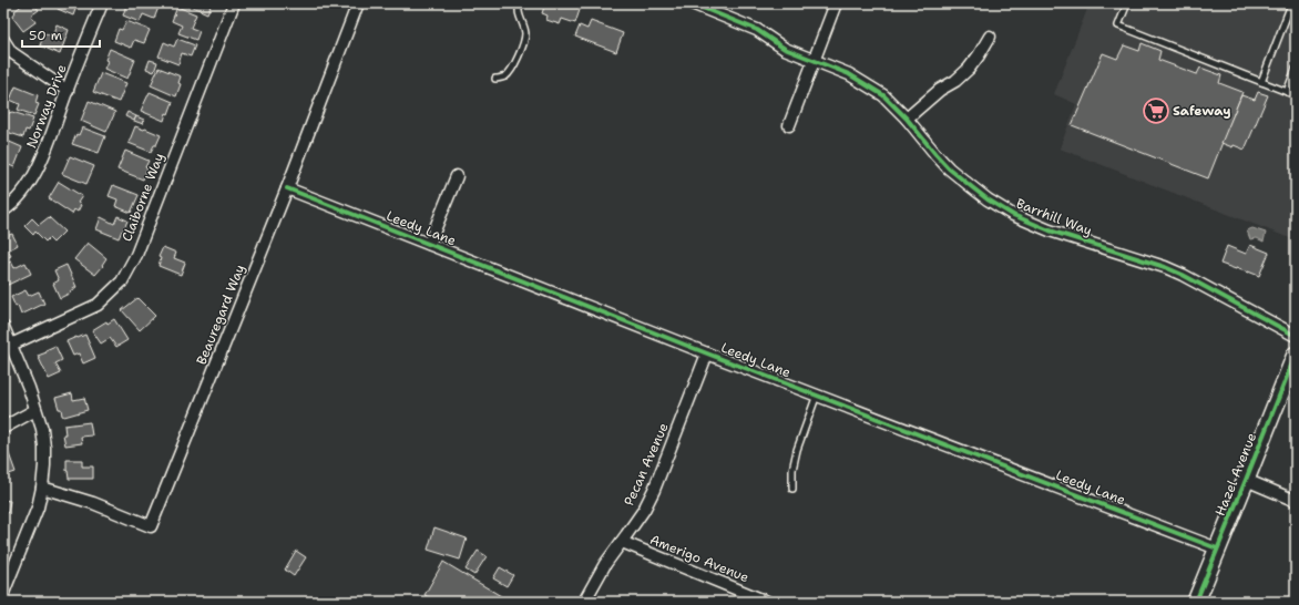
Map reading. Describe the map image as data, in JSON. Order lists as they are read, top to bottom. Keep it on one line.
{"streets":{"main road":["Hazel Avenue"],"street":["Norway Drive","Claiborne Way","Barrhill Way","Leedy Lane","Beauregard Way","Pecan Avenue","Amerigo Avenue"]},"crossings":[["Leedy Lane","Beauregard Way"],["Leedy Lane","Pecan Avenue"],["Leedy Lane","Hazel Avenue"],["Pecan Avenue","Amerigo Avenue"]],"places":{"supermarket":["Safeway"]},"scale_bar":"50 m"}
